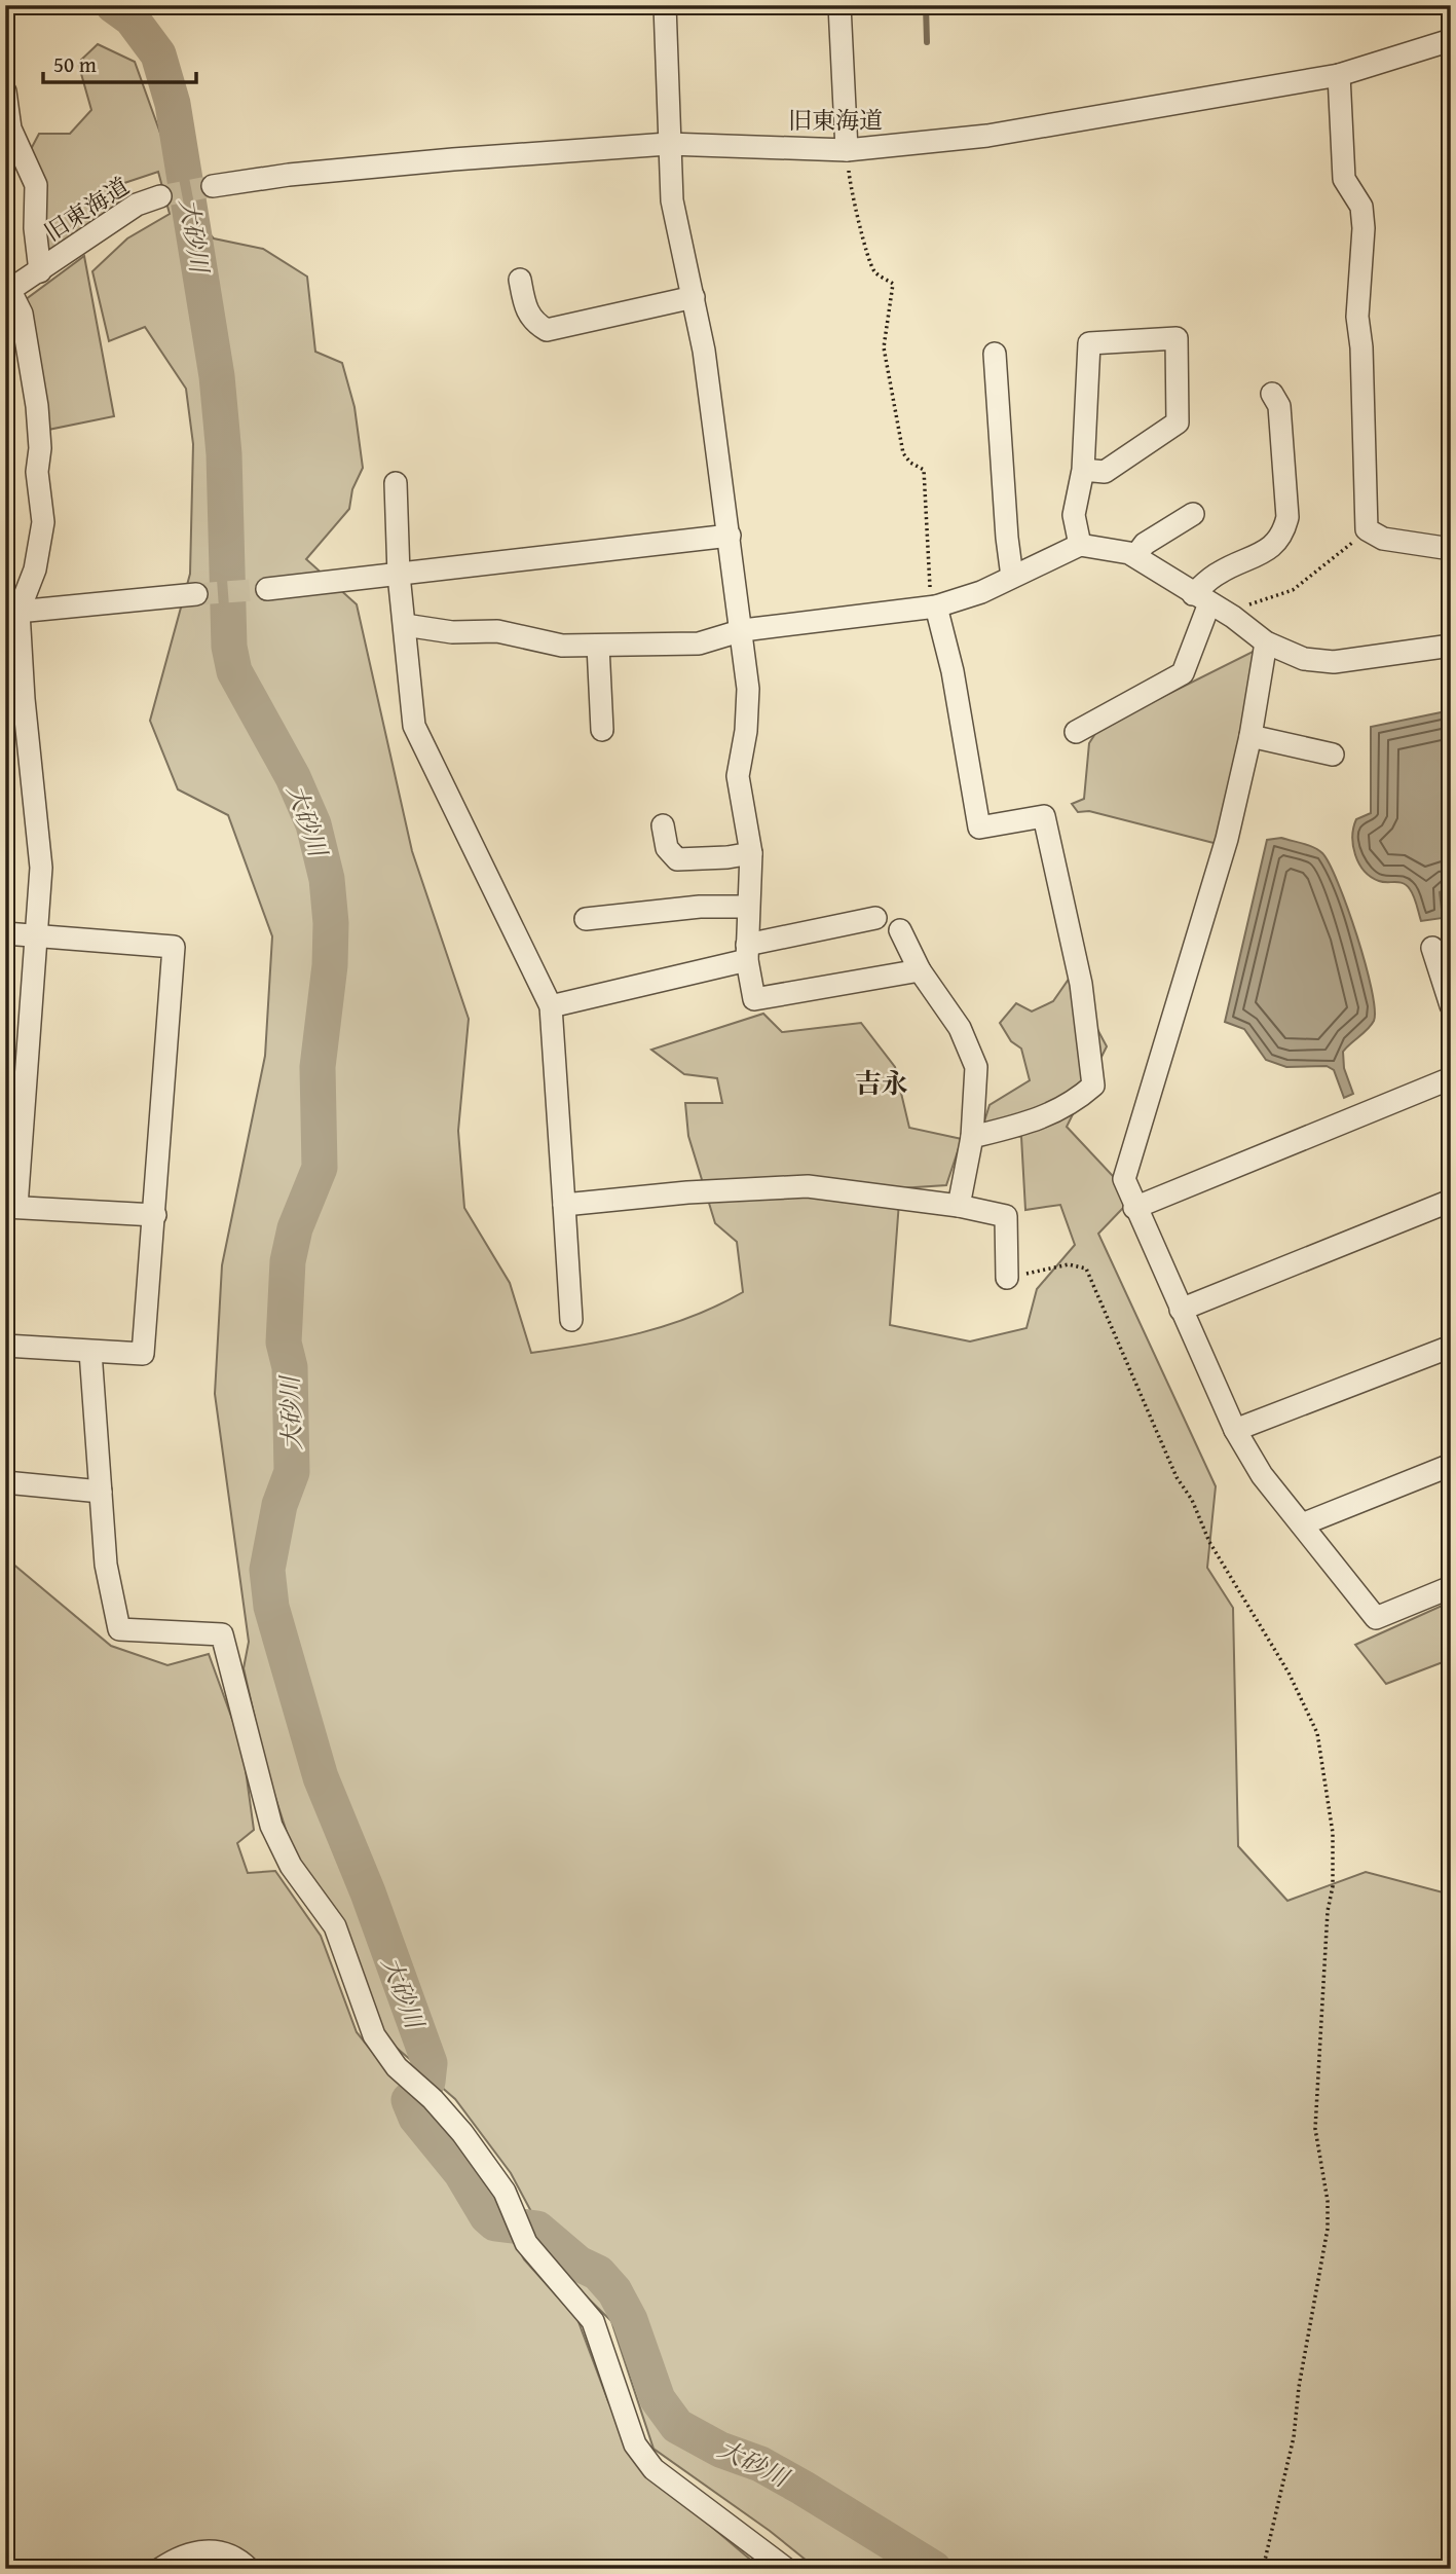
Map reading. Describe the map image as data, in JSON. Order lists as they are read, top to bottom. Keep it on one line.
{"streets":{"street":["旧東海道"]},"districts":["吉永"],"water":["大砂川"],"scale_bar":"50 m"}
